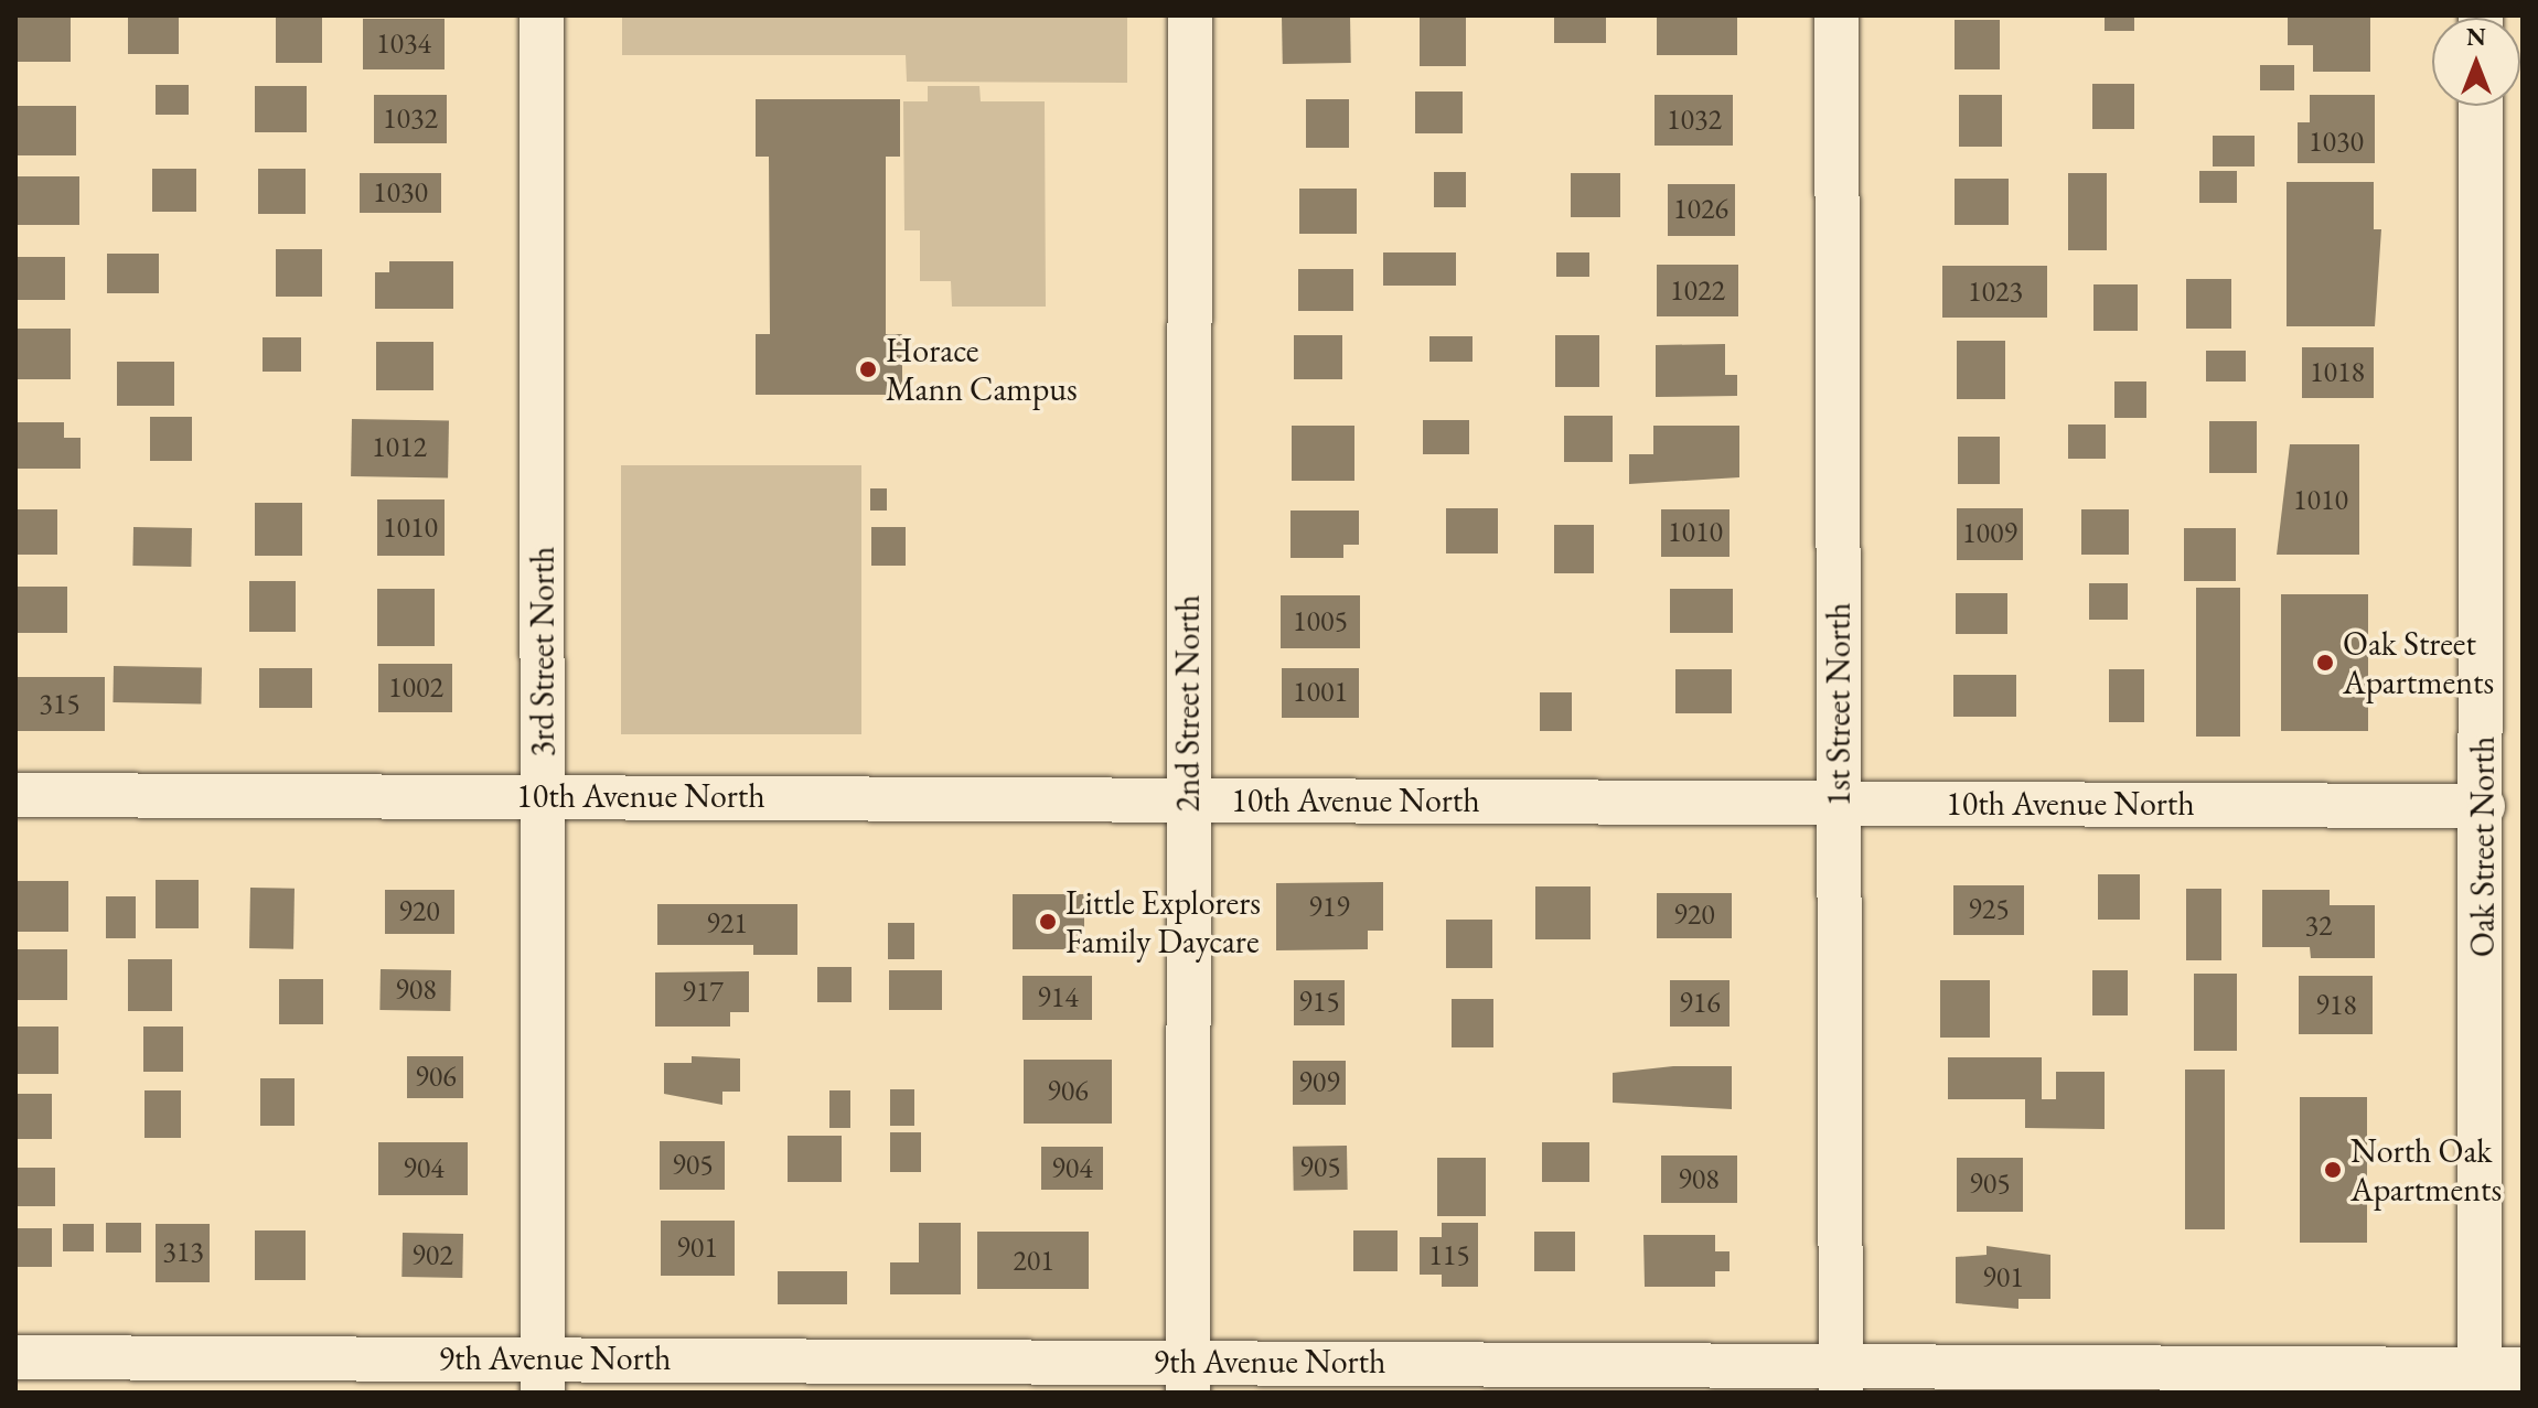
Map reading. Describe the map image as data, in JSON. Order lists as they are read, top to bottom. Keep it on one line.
{"streets":{"street":["3rd Street North","2nd Street North","1st Street North","10th Avenue North","Oak Street North","9th Avenue North"]},"crossings":[["3rd Street North","10th Avenue North"],["3rd Street North","9th Avenue North"],["2nd Street North","10th Avenue North"],["2nd Street North","9th Avenue North"],["1st Street North","10th Avenue North"],["1st Street North","9th Avenue North"],["10th Avenue North","Oak Street North"],["Oak Street North","9th Avenue North"]],"places":["Horace Mann Campus","Oak Street Apartments","Little Explorers Family Daycare","North Oak Apartments"],"house_numbers":["1034","1032","1032","1030","1030","1026","1022","1023","1018","1012","1010","1010","1010","1009","1005","1002","1001","315","919","925","920","920","921","32","908","917","914","915","916","918","906","909","906","905","905","904","904","908","905","901","313","902","115","201","901"],"north":"top"}
